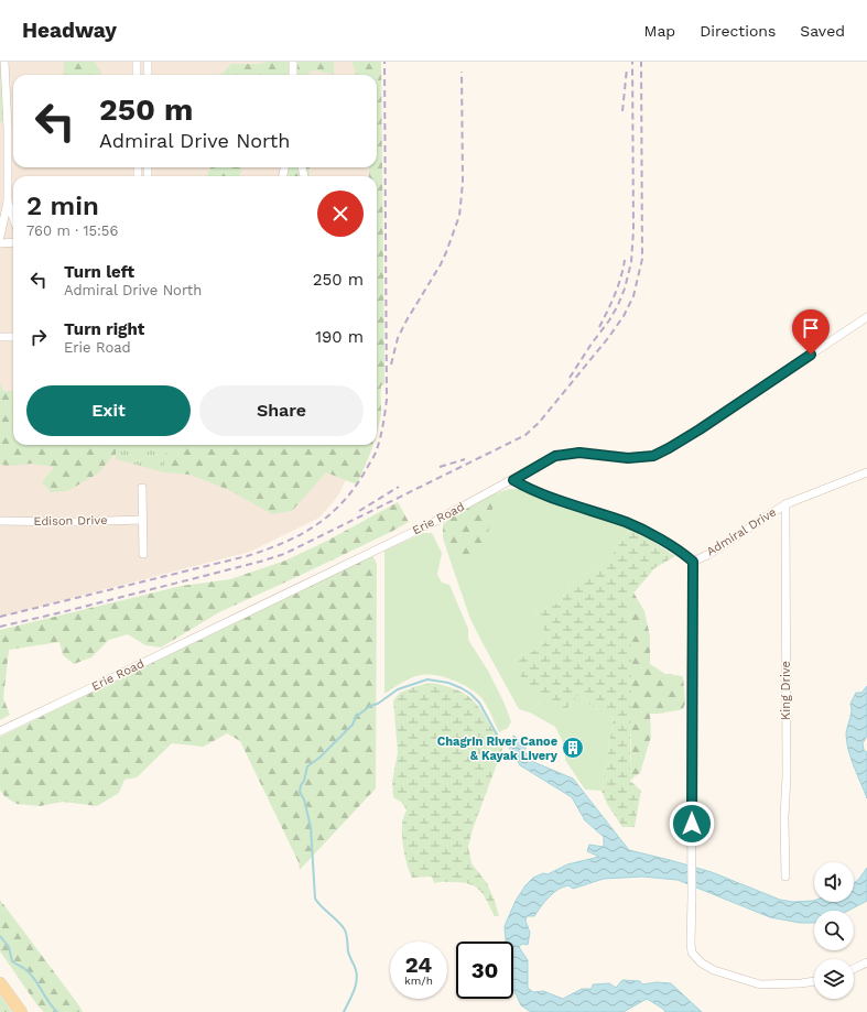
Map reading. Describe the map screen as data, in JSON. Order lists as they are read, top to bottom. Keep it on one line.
{"streets":{"street":["Erie Road","Edison Drive","Admiral Drive","King Drive"]},"crossings":[["Admiral Drive","King Drive"]],"places":{"building":["Chagrin River Canoe & Kayak Livery"]},"page":{"header":"Headway","nav":["Map","Directions","Saved"],"turn":["250 m","Admiral Drive North"],"heading":["2 min","760 m · 15:56"],"list":[{"name":"Turn left","note":"Admiral Drive North","value":"250 m"},{"name":"Turn right","note":"Erie Road","value":"190 m"}],"buttons":["Exit","Share"],"speed":"24 km/h","limit":"30"}}
